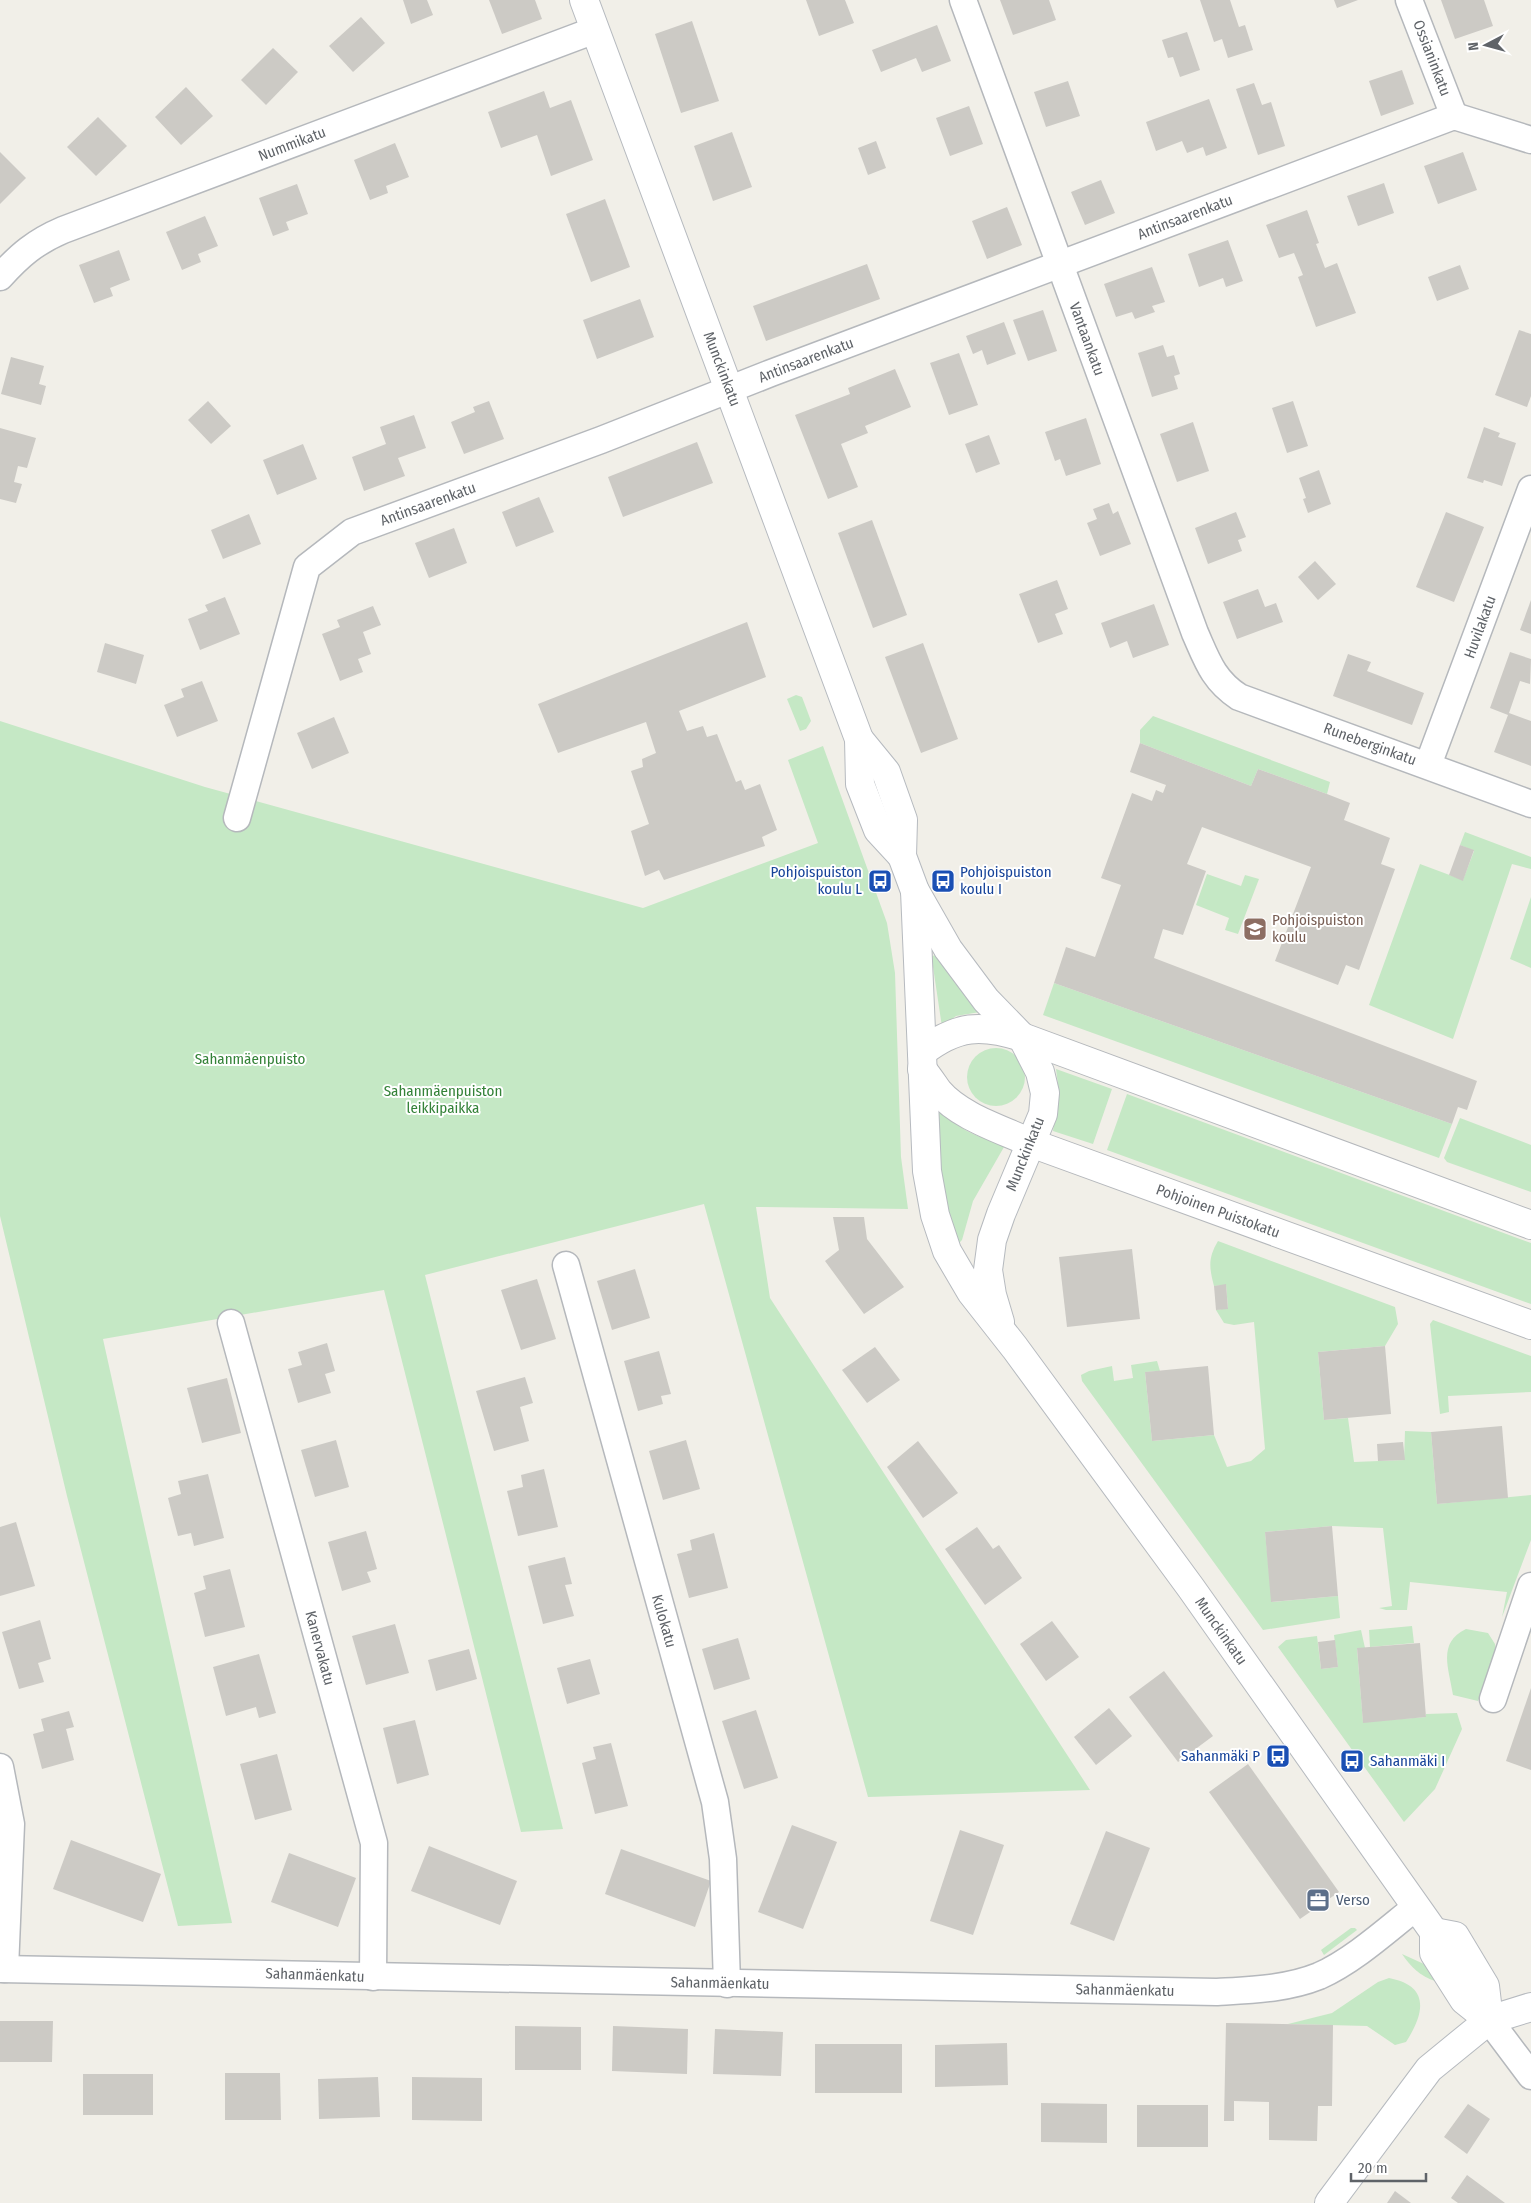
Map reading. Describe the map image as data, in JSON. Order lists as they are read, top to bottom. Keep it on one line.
{"streets":{"main road":["Munckinkatu","Pohjoinen Puistokatu"],"street":["Ossianinkatu","Nummikatu","Antinsaarenkatu","Vantaankatu","Huvilakatu","Runeberginkatu","Kulokatu","Kanervakatu","Sahanmäenkatu"]},"crossings":[["Ossianinkatu","Antinsaarenkatu"],["Nummikatu","Munckinkatu"],["Antinsaarenkatu","Vantaankatu"],["Antinsaarenkatu","Munckinkatu"],["Vantaankatu","Runeberginkatu"],["Munckinkatu","Pohjoinen Puistokatu"],["Munckinkatu","Sahanmäenkatu"],["Huvilakatu","Runeberginkatu"],["Kulokatu","Sahanmäenkatu"],["Kanervakatu","Sahanmäenkatu"]],"parks":["Sahanmäenpuisto","Sahanmäenpuiston leikkipaikka"],"places":{"bus stop":["Pohjoispuiston koulu L","Pohjoispuiston koulu I","Sahanmäki P","Sahanmäki I"],"school or university":["Pohjoispuiston koulu"],"office":["Verso"]},"scale_bar":"20 m","north":"left"}
